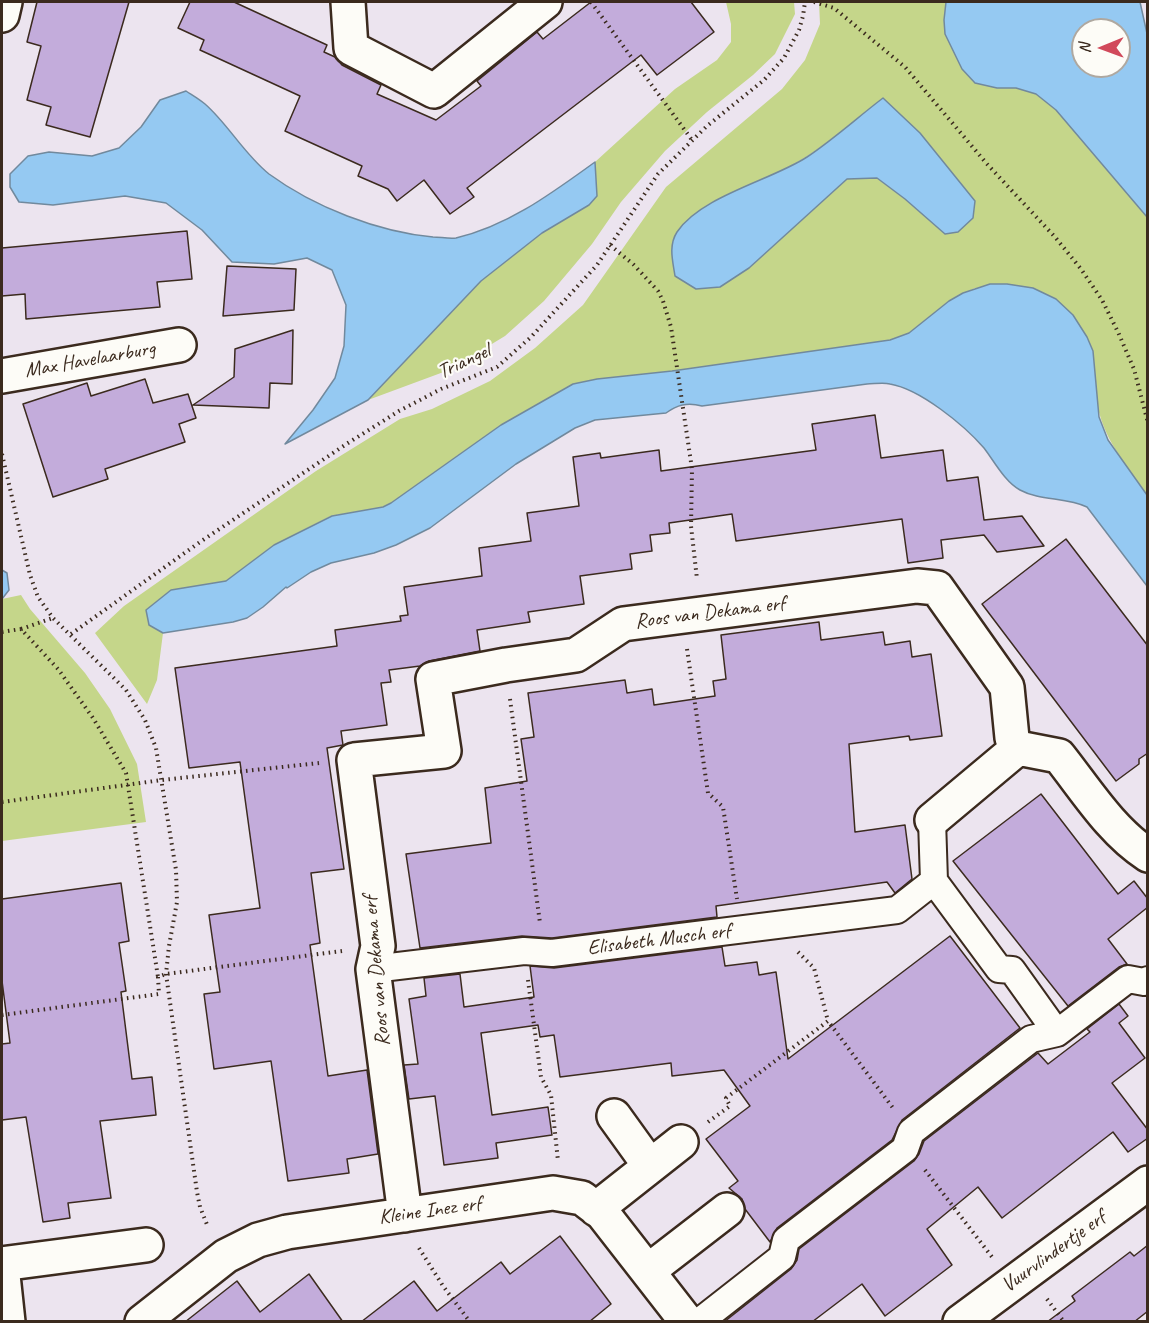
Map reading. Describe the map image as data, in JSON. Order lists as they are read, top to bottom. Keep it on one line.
{"streets":{"street":["Max Havelaarburg","Roos van Dekama erf","Elisabeth Musch erf","Kleine Inez erf","Vuurvlindertje erf"],"path":["Triangel"]},"crossings":[["Roos van Dekama erf","Elisabeth Musch erf"],["Roos van Dekama erf","Kleine Inez erf"]],"north":"left"}
